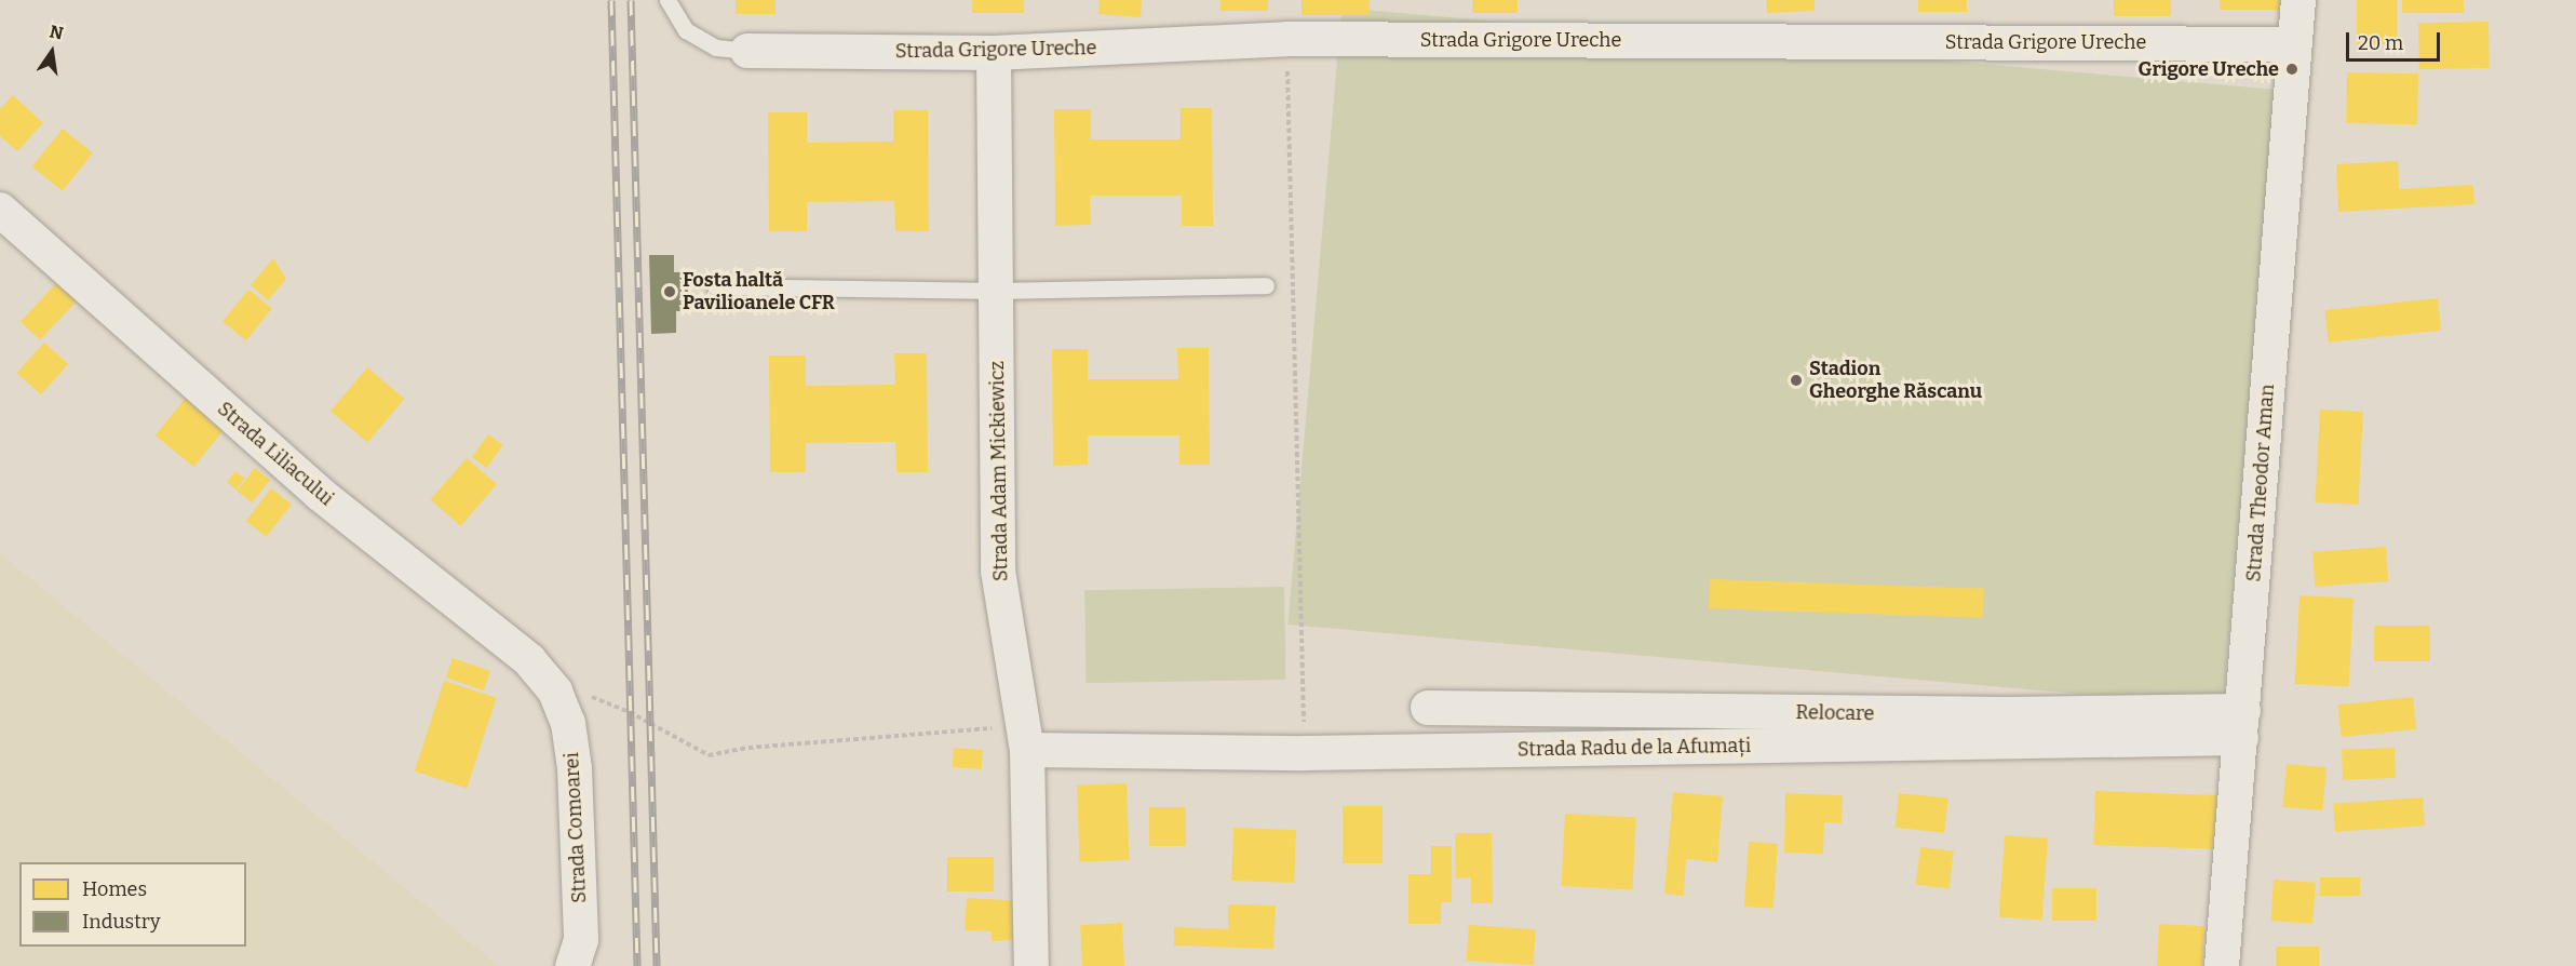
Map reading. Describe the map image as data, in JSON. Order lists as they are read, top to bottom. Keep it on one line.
{"streets":{"street":["Strada Grigore Ureche","Strada Liliacului","Strada Adam Mickiewicz","Strada Theodor Aman","Relocare","Strada Radu de la Afumați","Strada Comoarei"]},"crossings":[["Strada Grigore Ureche","Strada Adam Mickiewicz"],["Strada Grigore Ureche","Strada Theodor Aman"],["Strada Liliacului","Strada Comoarei"],["Strada Adam Mickiewicz","Strada Radu de la Afumați"],["Strada Theodor Aman","Relocare"],["Strada Theodor Aman","Strada Radu de la Afumați"],["Relocare","Strada Radu de la Afumați"]],"places":["Grigore Ureche","Fosta haltă Pavilioanele CFR","Stadion Gheorghe Răscanu"],"legend":["Homes","Industry"],"scale_bar":"20 m","north":"top"}
